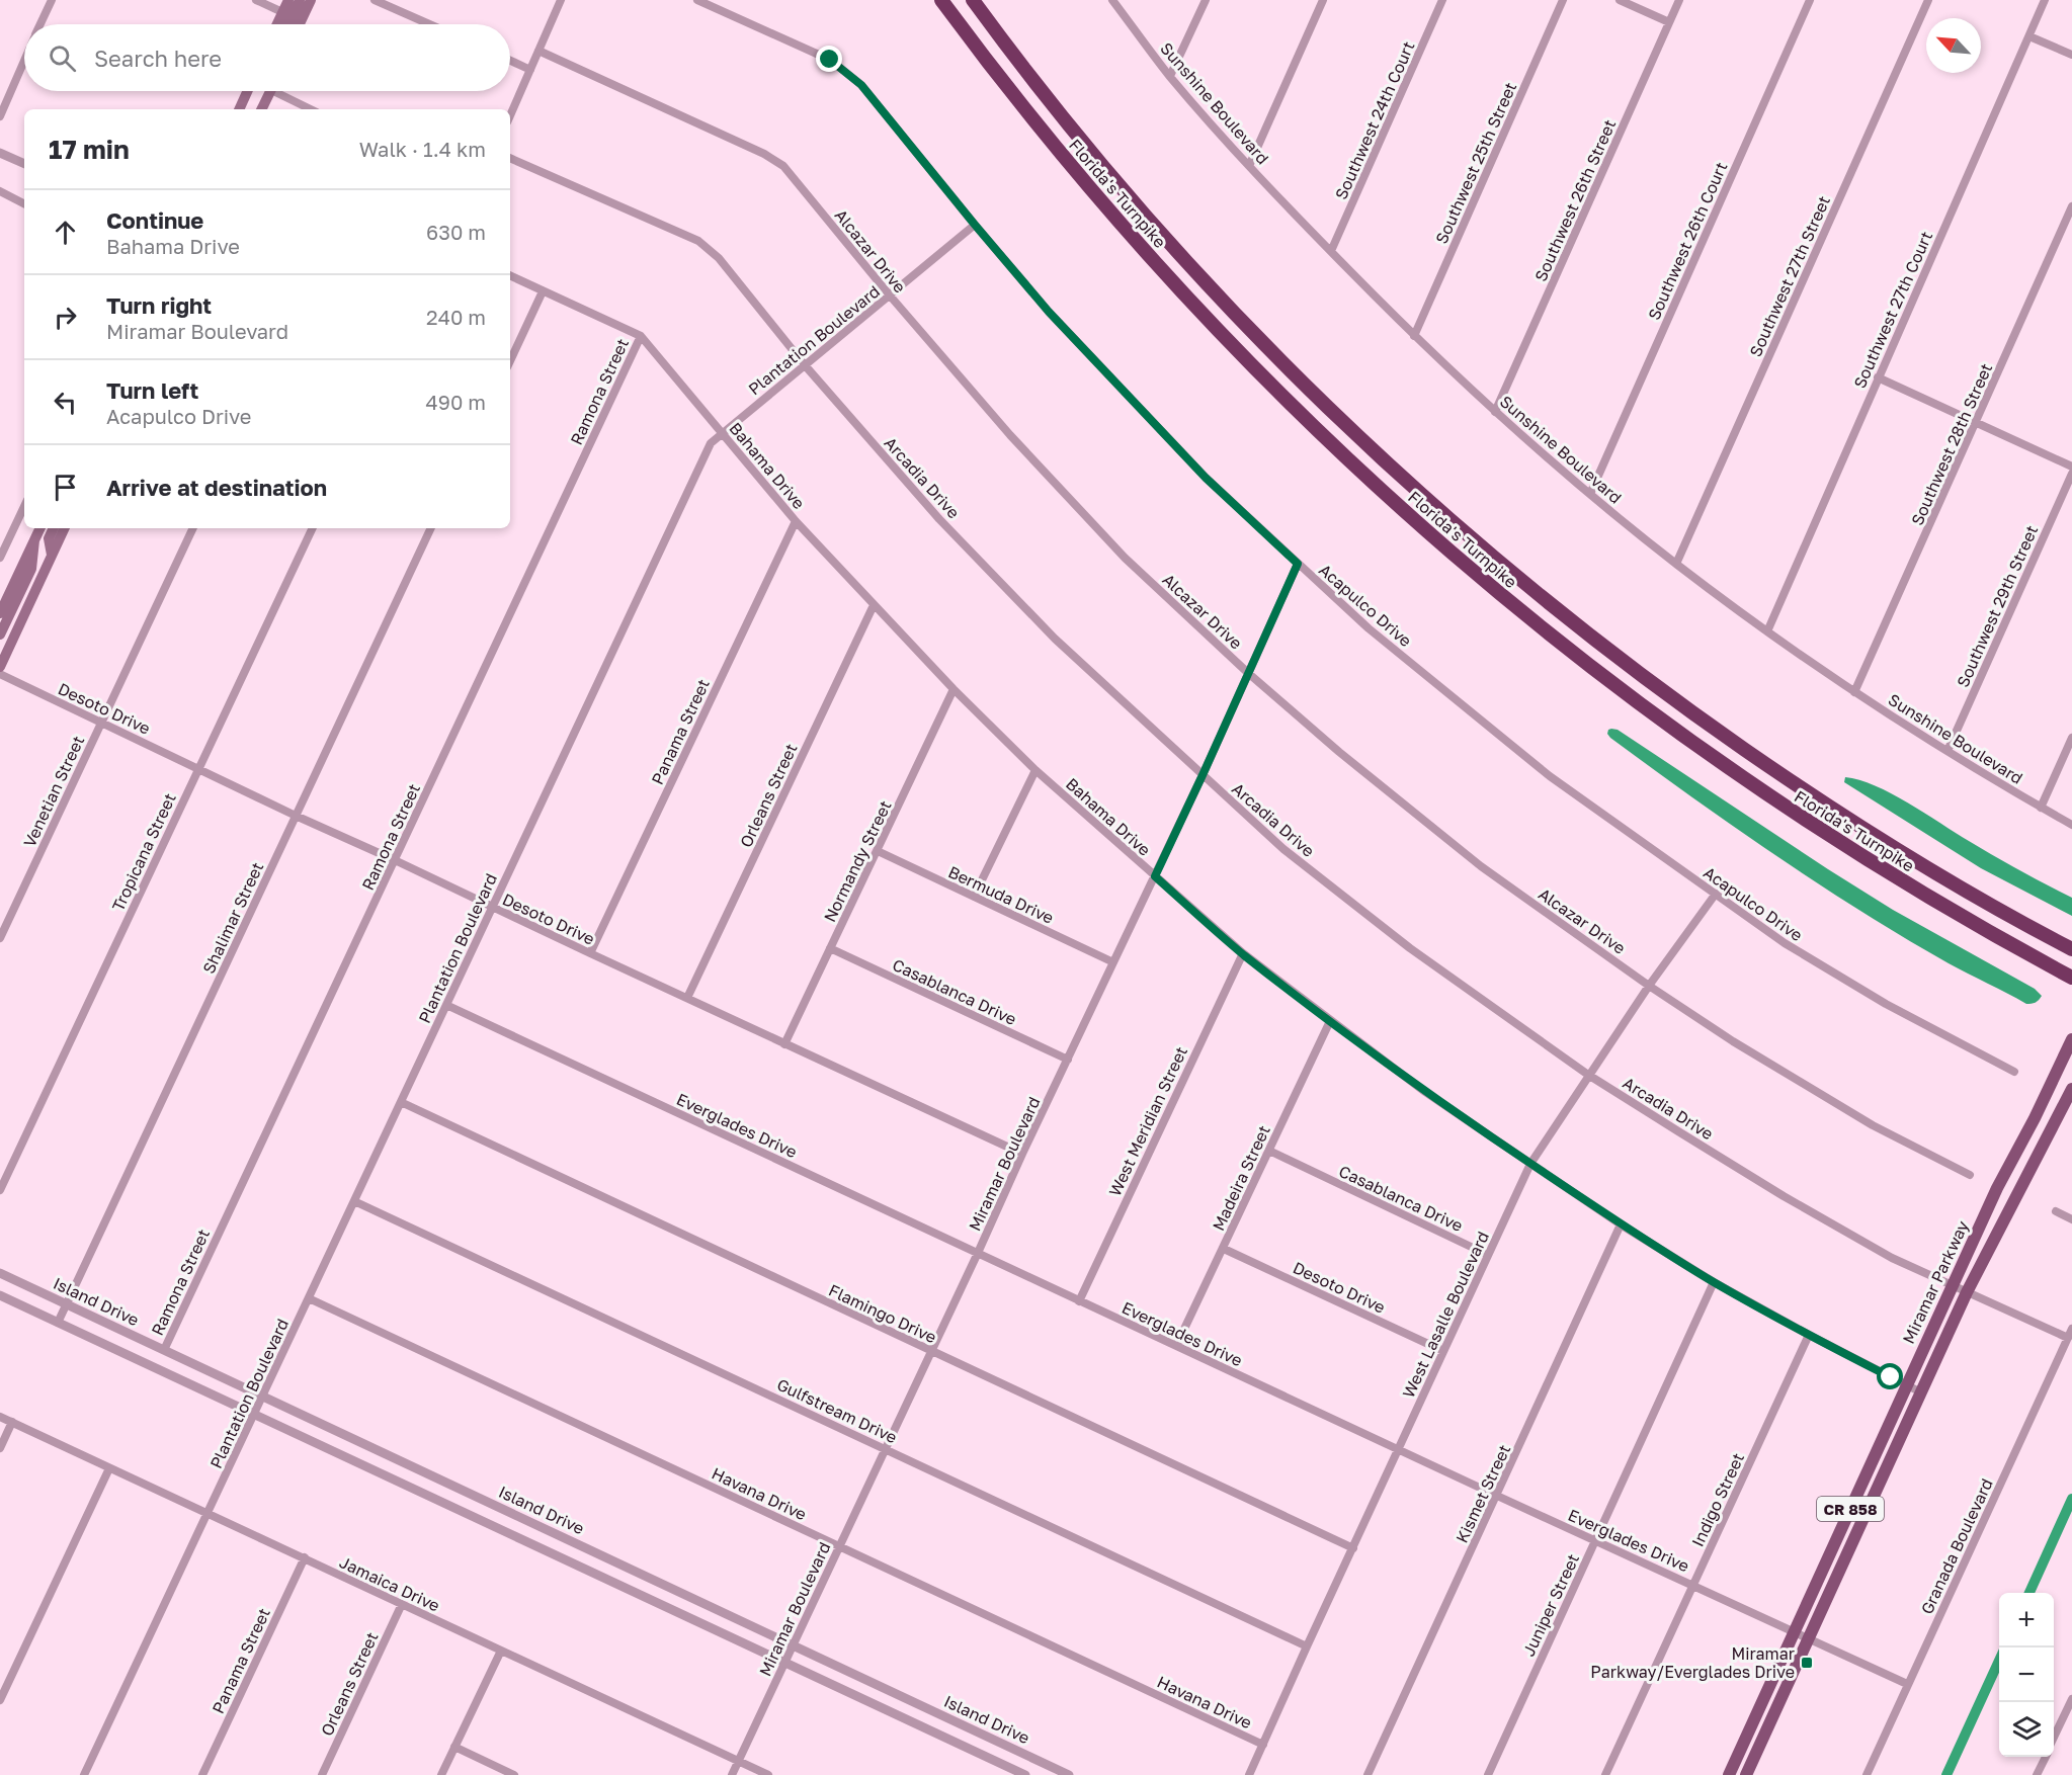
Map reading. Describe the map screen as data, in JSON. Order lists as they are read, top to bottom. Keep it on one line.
{"streets":{"highway":["Florida's Turnpike"],"main road":["Miramar Parkway","CR 858"],"street":["Sunshine Boulevard","Southwest 24th Court","Southwest 25th Street","Southwest 26th Street","Southwest 26th Court","Alcazar Drive","Southwest 27th Street","Southwest 27th Court","Plantation Boulevard","Ramona Street","Southwest 28th Street","Bahama Drive","Arcadia Drive","Acapulco Drive","Southwest 29th Street","Desoto Drive","Panama Street","Venetian Street","Orleans Street","Tropicana Street","Normandy Street","Bermuda Drive","Shalimar Street","Casablanca Drive","West Meridian Street","Everglades Drive","Miramar Boulevard","Madeira Street","Island Drive","Flamingo Drive","West Lasalle Boulevard","Gulfstream Drive","Havana Drive","Kismet Street","Indigo Street","Granada Boulevard","Jamaica Drive","Juniper Street"]},"crossings":[["Sunshine Boulevard","Southwest 24th Court"],["Sunshine Boulevard","Southwest 25th Street"],["Sunshine Boulevard","Southwest 26th Street"],["Sunshine Boulevard","Southwest 26th Court"],["Sunshine Boulevard","Southwest 27th Street"],["Sunshine Boulevard","Southwest 27th Court"],["Sunshine Boulevard","Southwest 28th Street"],["Sunshine Boulevard","Southwest 29th Street"],["Alcazar Drive","Plantation Boulevard"],["Alcazar Drive","Miramar Boulevard"],["Alcazar Drive","West Lasalle Boulevard"],["Plantation Boulevard","Bahama Drive"],["Plantation Boulevard","Arcadia Drive"],["Plantation Boulevard","Acapulco Drive"],["Plantation Boulevard","Desoto Drive"],["Plantation Boulevard","Everglades Drive"],["Plantation Boulevard","Island Drive"],["Plantation Boulevard","Flamingo Drive"],["Plantation Boulevard","Gulfstream Drive"],["Plantation Boulevard","Havana Drive"],["Plantation Boulevard","Jamaica Drive"],["Ramona Street","Bahama Drive"],["Ramona Street","Desoto Drive"],["Ramona Street","Island Drive"],["Bahama Drive","Panama Street"],["Bahama Drive","Orleans Street"],["Bahama Drive","Normandy Street"],["Bahama Drive","West Meridian Street"],["Bahama Drive","Miramar Boulevard"],["Bahama Drive","Madeira Street"],["Bahama Drive","Miramar Parkway"],["Bahama Drive","West Lasalle Boulevard"],["Bahama Drive","Kismet Street"],["Bahama Drive","Indigo Street"],["Bahama Drive","Juniper Street"],["Arcadia Drive","Miramar Boulevard"],["Arcadia Drive","Miramar Parkway"],["Arcadia Drive","West Lasalle Boulevard"],["Arcadia Drive","Granada Boulevard"],["Acapulco Drive","Miramar Boulevard"],["Acapulco Drive","West Lasalle Boulevard"],["Desoto Drive","Panama Street"],["Desoto Drive","Venetian Street"],["Desoto Drive","Orleans Street"],["Desoto Drive","Tropicana Street"],["Desoto Drive","Normandy Street"],["Desoto Drive","Shalimar Street"],["Desoto Drive","Miramar Boulevard"],["Desoto Drive","Madeira Street"],["Desoto Drive","West Lasalle Boulevard"],["Panama Street","Jamaica Drive"],["Orleans Street","Jamaica Drive"],["Normandy Street","Bermuda Drive"],["Normandy Street","Casablanca Drive"],["Bermuda Drive","Miramar Boulevard"],["Shalimar Street","Island Drive"],["Casablanca Drive","Miramar Boulevard"],["Casablanca Drive","Madeira Street"],["Casablanca Drive","West Lasalle Boulevard"],["West Meridian Street","Everglades Drive"],["Everglades Drive","Miramar Boulevard"],["Everglades Drive","Madeira Street"],["Everglades Drive","Miramar Parkway"],["Everglades Drive","West Lasalle Boulevard"],["Everglades Drive","Kismet Street"],["Everglades Drive","Indigo Street"],["Everglades Drive","Granada Boulevard"],["Everglades Drive","Juniper Street"],["Miramar Boulevard","Island Drive"],["Miramar Boulevard","Flamingo Drive"],["Miramar Boulevard","Gulfstream Drive"],["Miramar Boulevard","Havana Drive"],["Miramar Boulevard","Jamaica Drive"],["Flamingo Drive","West Lasalle Boulevard"],["West Lasalle Boulevard","Gulfstream Drive"],["West Lasalle Boulevard","Havana Drive"]],"places":{"transit":["Miramar Parkway/Everglades Drive"]},"north":"top left","page":{"search":"Search here","heading":["17 min","Walk · 1.4 km"],"list":[["Continue","Bahama Drive","630 m"],["Turn right","Miramar Boulevard","240 m"],["Turn left","Acapulco Drive","490 m"],"Arrive at destination"],"map_buttons":["+","−"]}}
